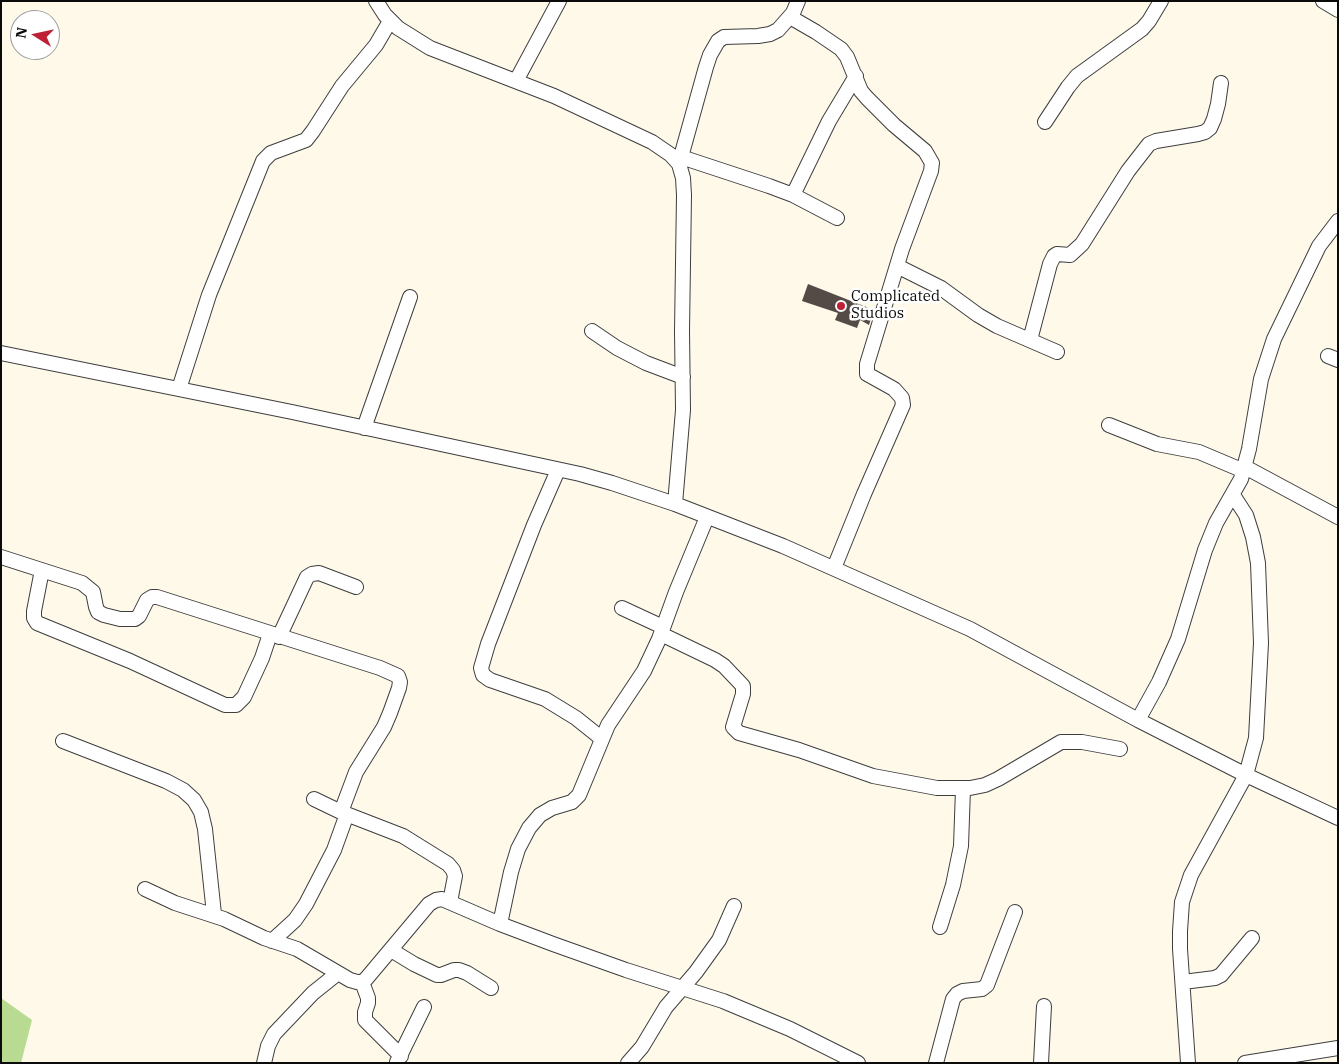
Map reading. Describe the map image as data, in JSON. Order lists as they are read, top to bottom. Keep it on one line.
{"places":["Complicated Studios"],"north":"left"}
